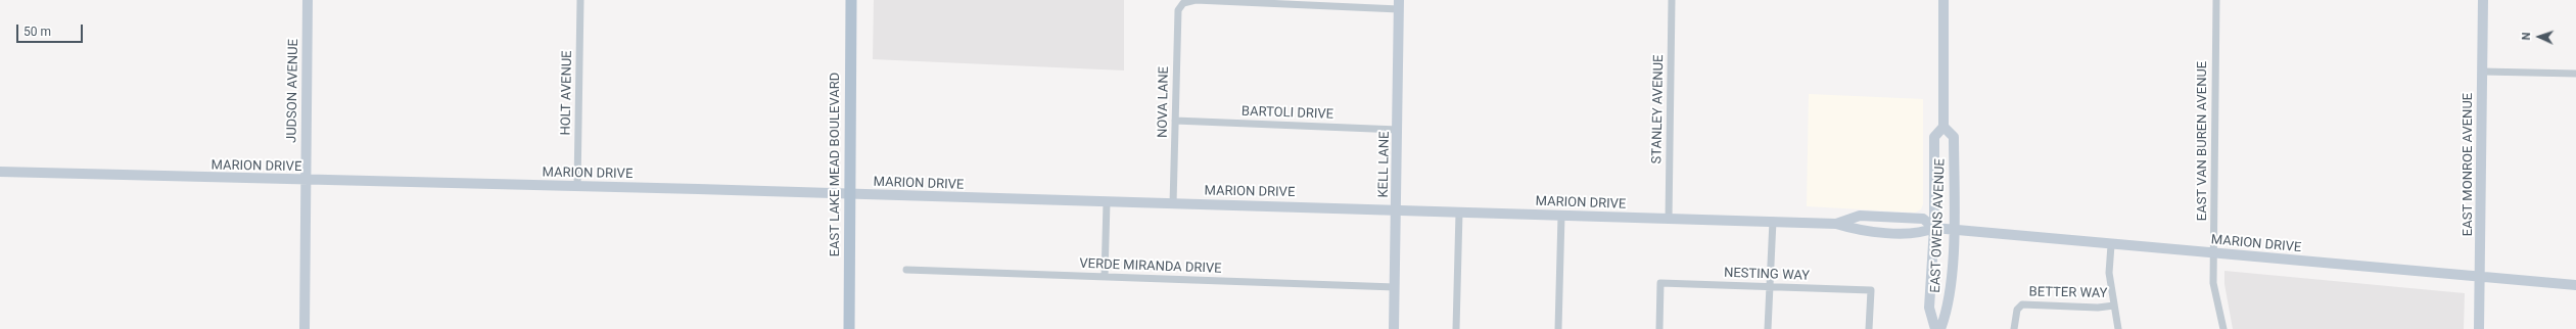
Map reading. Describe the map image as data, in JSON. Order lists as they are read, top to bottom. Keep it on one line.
{"streets":{"main road":["EAST LAKE MEAD BOULEVARD"],"street":["JUDSON AVENUE","HOLT AVENUE","NOVA LANE","STANLEY AVENUE","BARTOLI DRIVE","EAST VAN BUREN AVENUE","KELL LANE","EAST MONROE AVENUE","MARION DRIVE","EAST OWENS AVENUE","VERDE MIRANDA DRIVE","NESTING WAY","BETTER WAY"]},"crossings":[["JUDSON AVENUE","MARION DRIVE"],["HOLT AVENUE","MARION DRIVE"],["NOVA LANE","BARTOLI DRIVE"],["NOVA LANE","KELL LANE"],["NOVA LANE","MARION DRIVE"],["STANLEY AVENUE","MARION DRIVE"],["BARTOLI DRIVE","KELL LANE"],["EAST VAN BUREN AVENUE","MARION DRIVE"],["EAST LAKE MEAD BOULEVARD","MARION DRIVE"],["KELL LANE","MARION DRIVE"],["KELL LANE","VERDE MIRANDA DRIVE"],["EAST MONROE AVENUE","MARION DRIVE"],["MARION DRIVE","EAST OWENS AVENUE"]],"scale_bar":"50 m","north":"left"}
